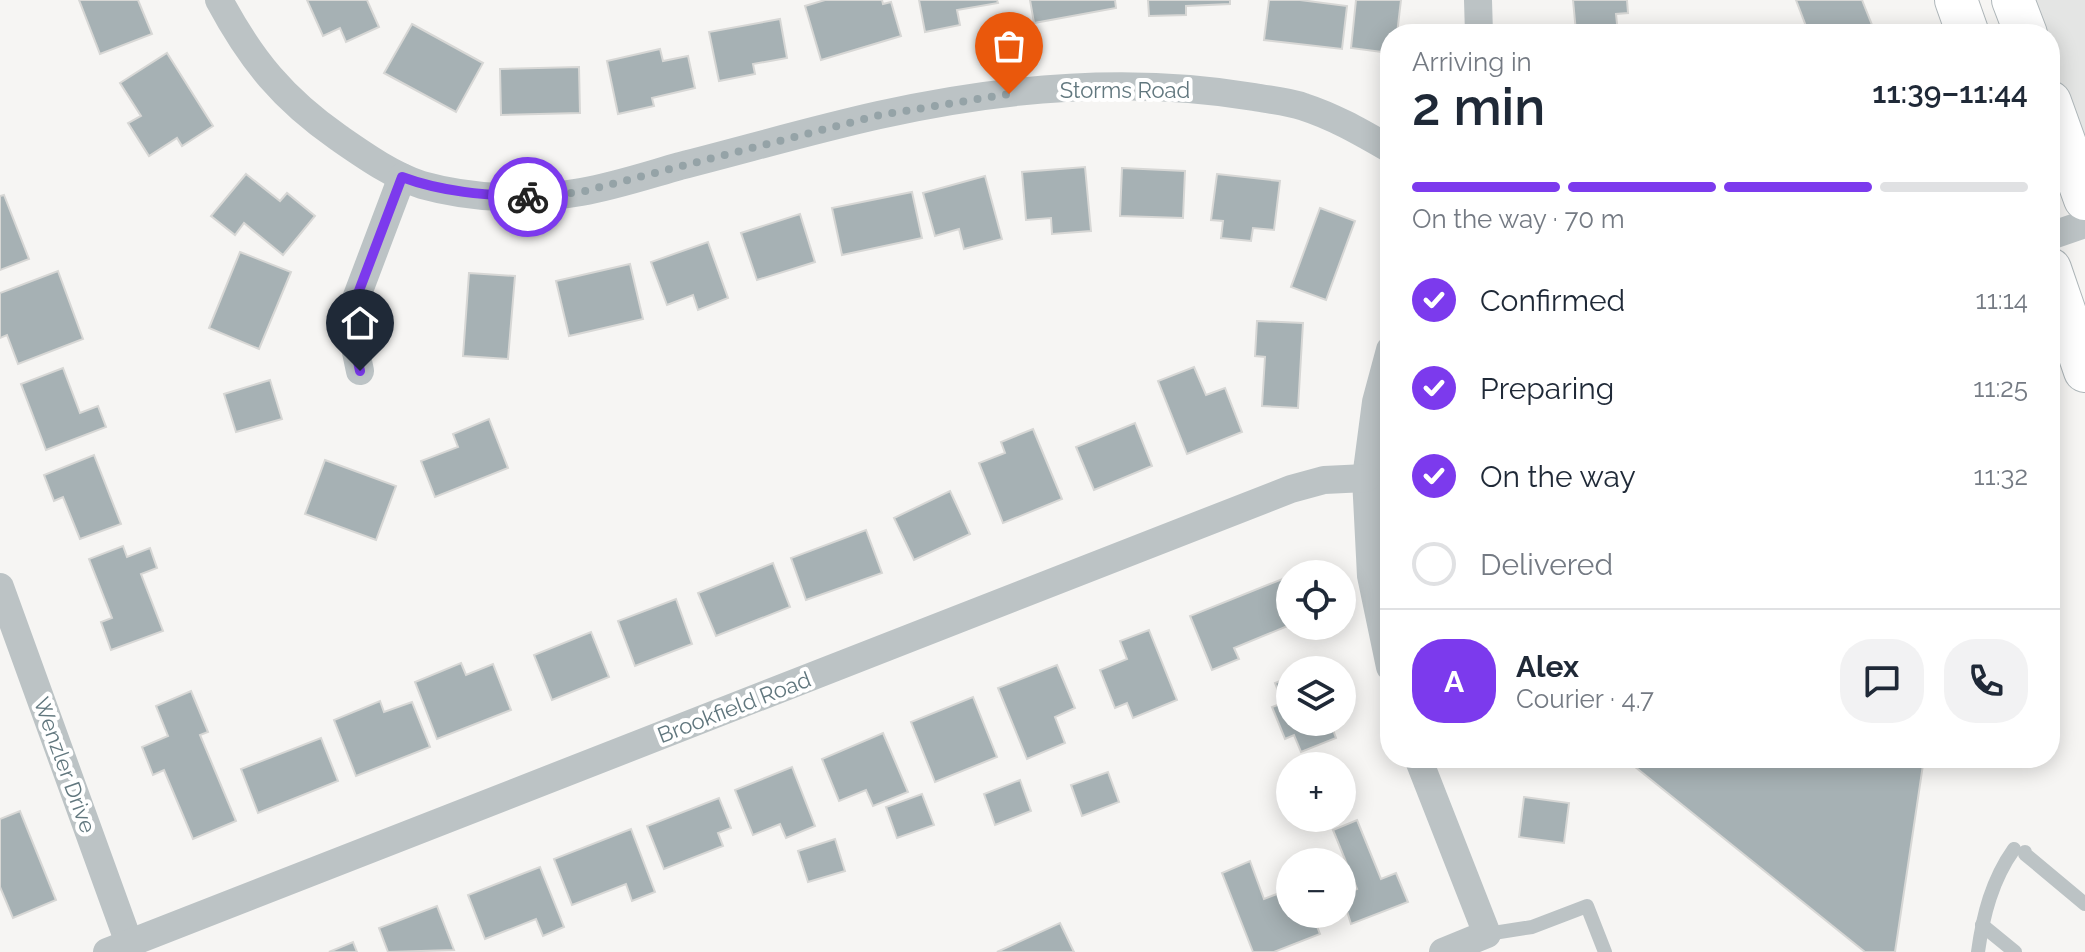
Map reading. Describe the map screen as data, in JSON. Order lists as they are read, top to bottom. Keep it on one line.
{"streets":{"street":["Storms Road","Brookfield Road","Wenzler Drive"]},"crossings":[["Brookfield Road","Wenzler Drive"]],"page":{"heading":["2 min","Arriving in","11:39–11:44"],"panel":["Alex","Courier · 4.7"],"bar":"On the way · 70 m","list":[["Confirmed","11:14"],["Preparing","11:25"],["On the way","11:32"],"Delivered"],"map_buttons":["+","−"],"round":"A"}}
